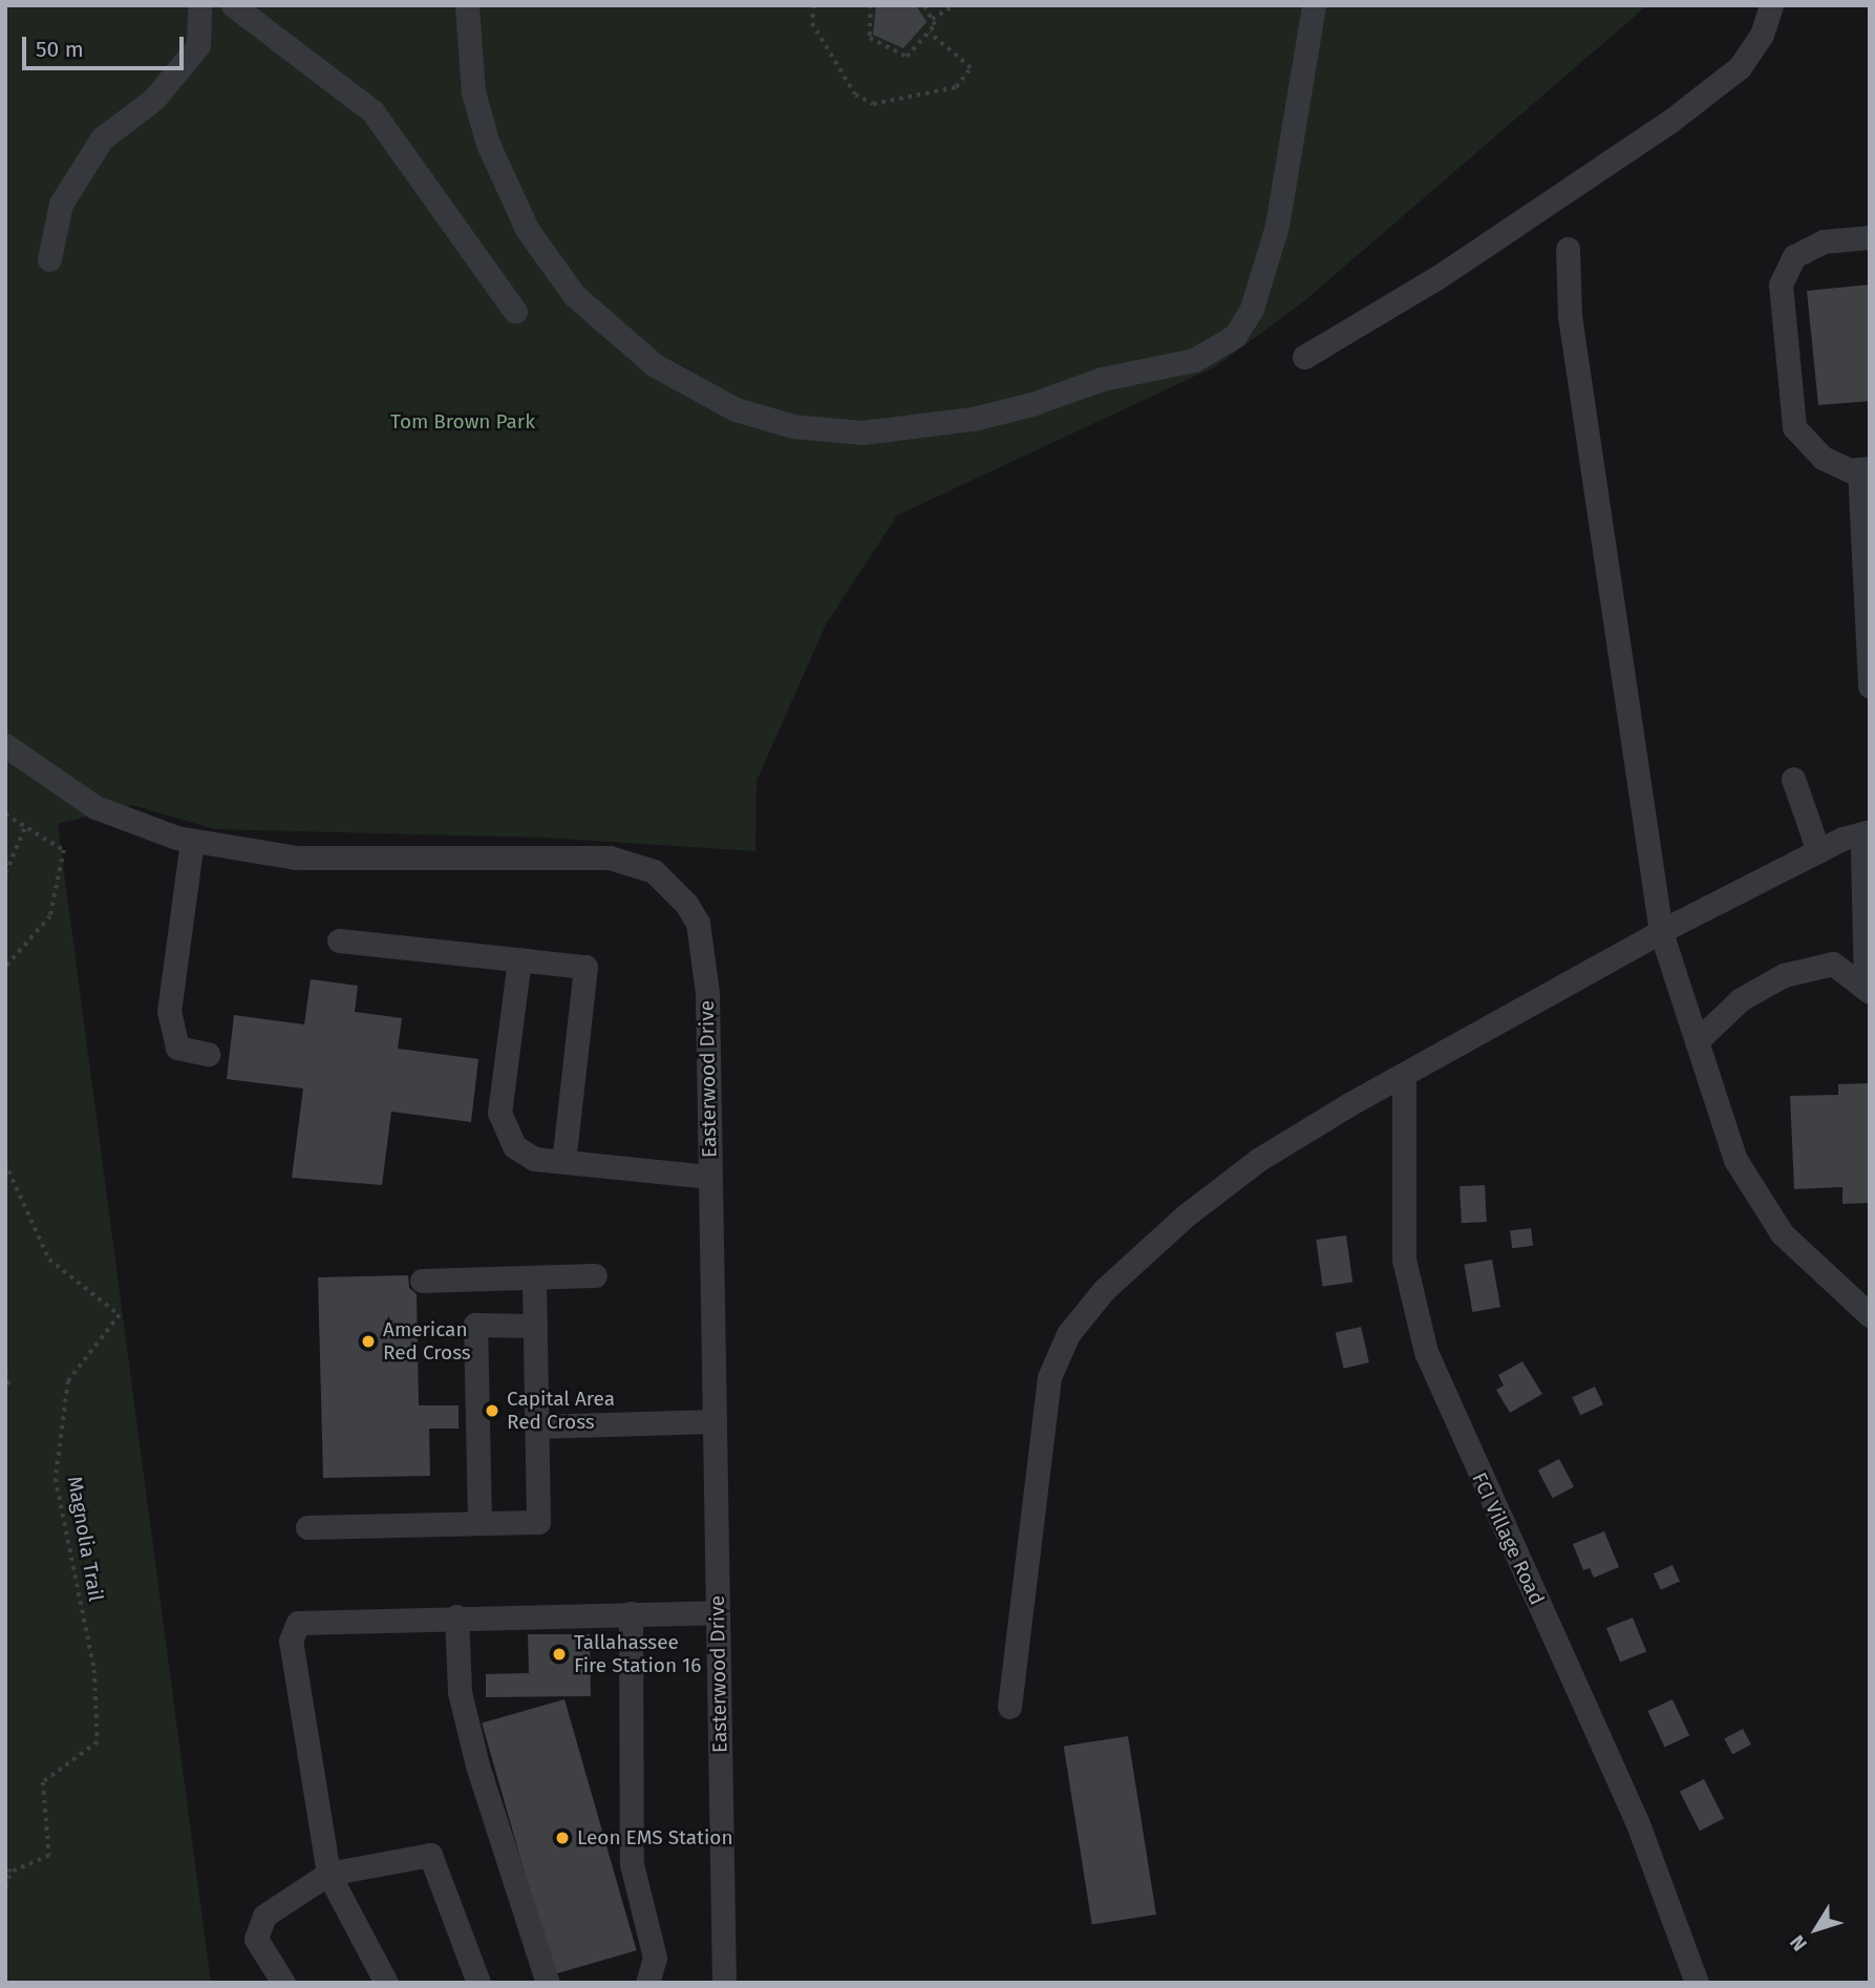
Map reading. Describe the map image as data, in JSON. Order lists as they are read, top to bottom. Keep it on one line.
{"streets":{"street":["Easterwood Drive","FCI Village Road"],"path":["Magnolia Trail"]},"parks":["Tom Brown Park"],"places":["American Red Cross","Capital Area Red Cross","Tallahassee Fire Station 16","Leon EMS Station"],"scale_bar":"50 m","north":"bottom left"}
